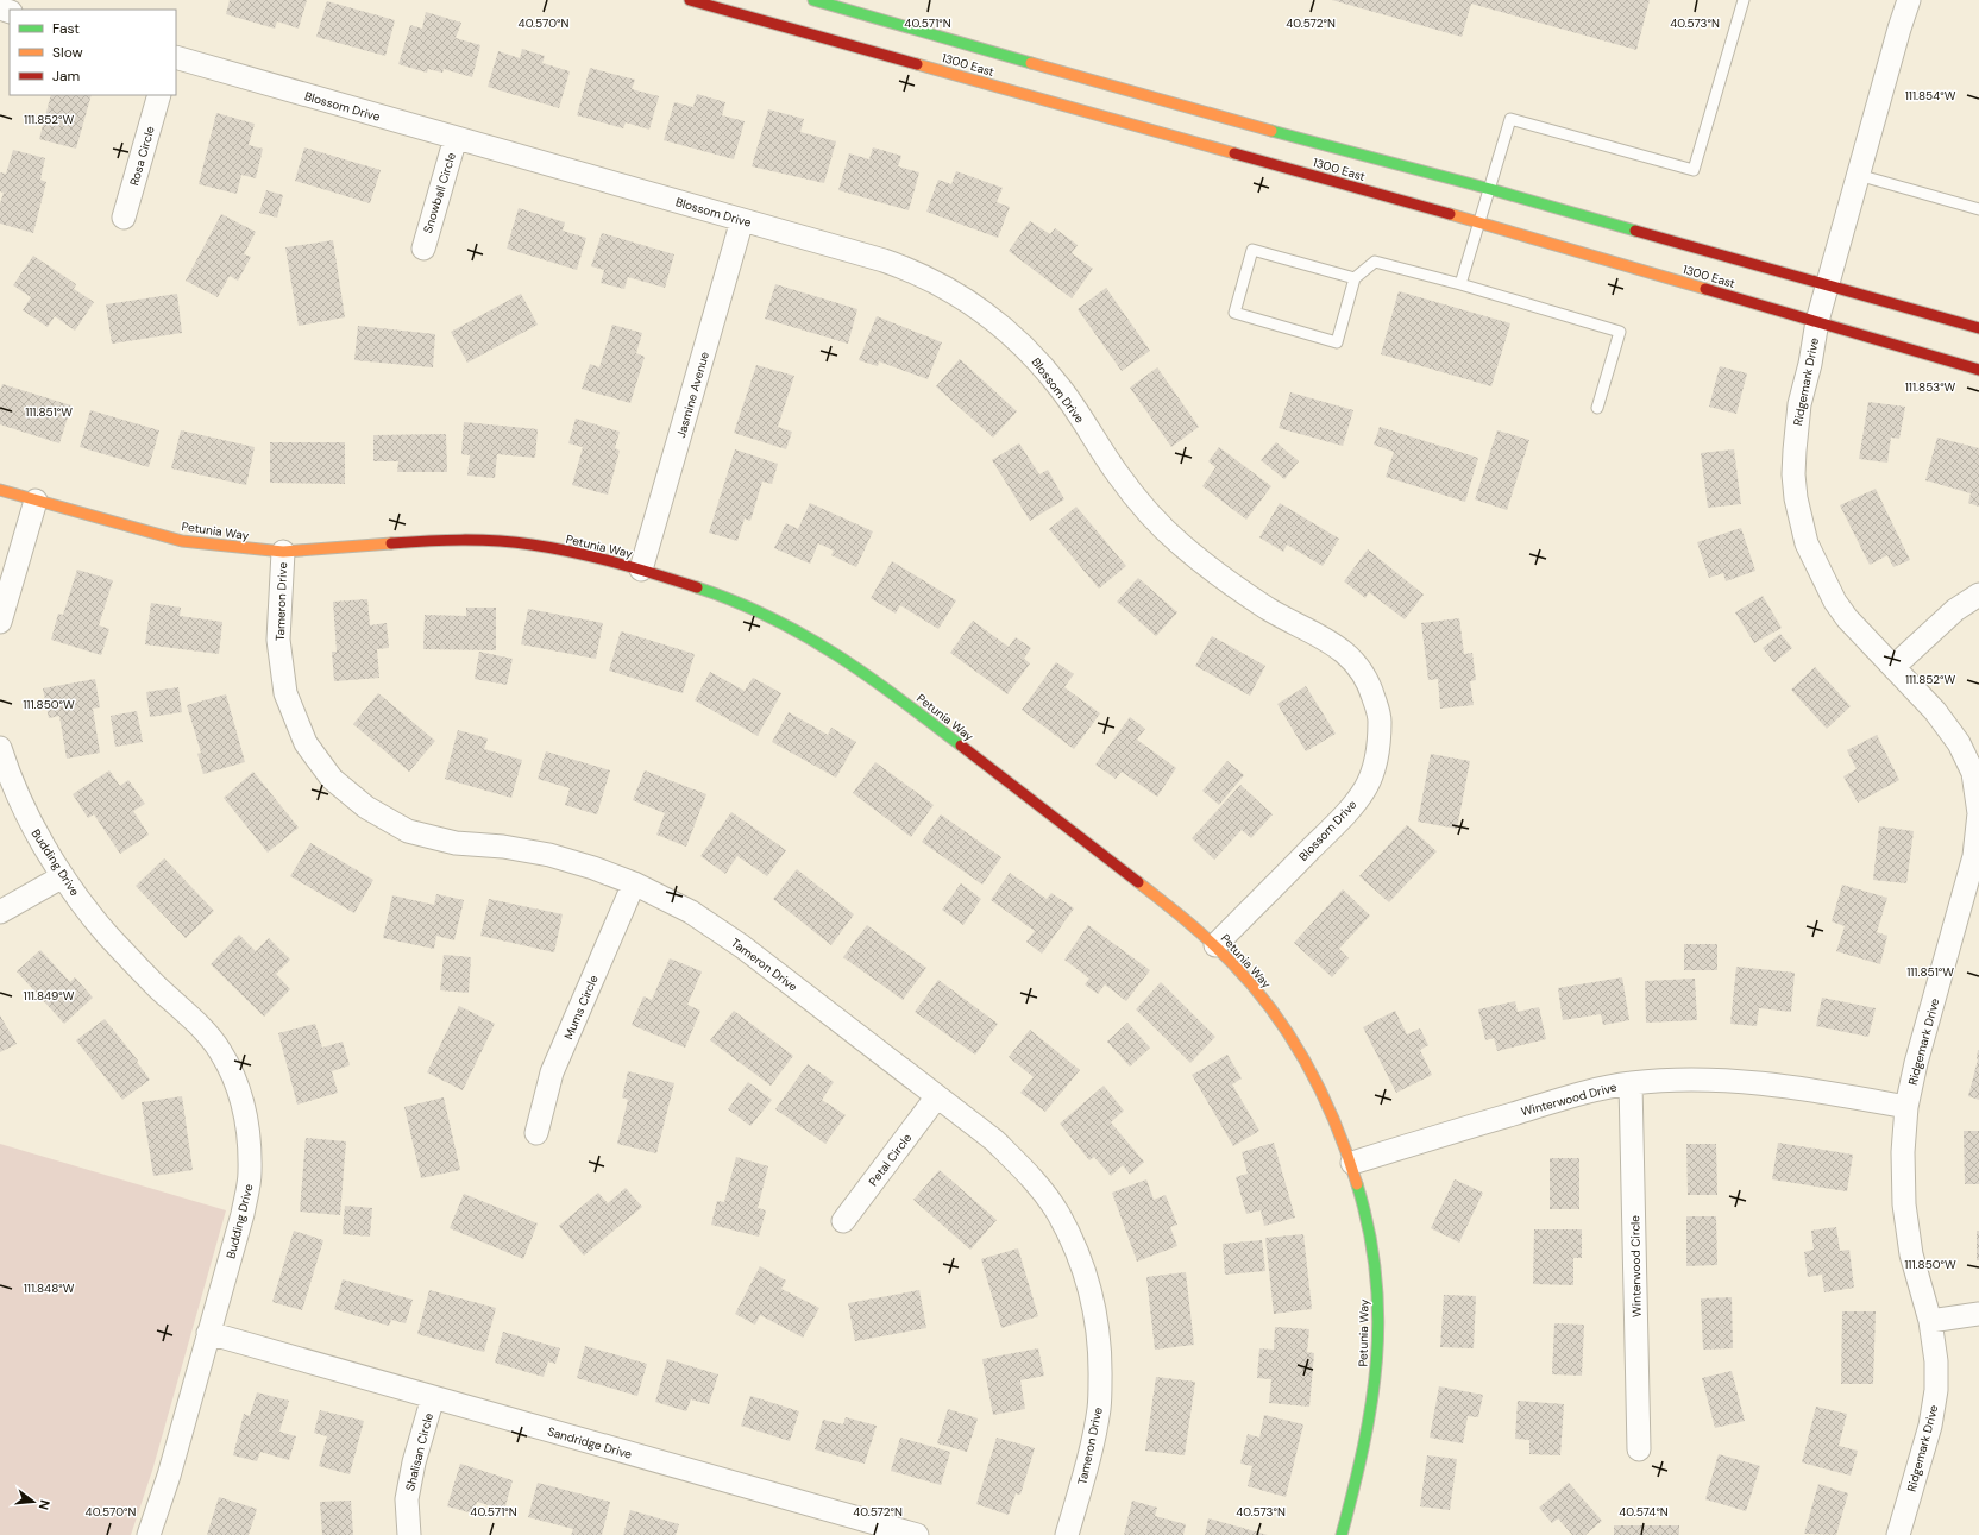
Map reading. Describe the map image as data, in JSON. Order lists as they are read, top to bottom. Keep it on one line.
{"streets":{"main road":["1300 East","Petunia Way"],"street":["Blossom Drive","Rosa Circle","Snowball Circle","Ridgemark Drive","Jasmine Avenue","Tameron Drive","Budding Drive","Mums Circle","Winterwood Drive","Petal Circle","Winterwood Circle","Sandridge Drive","Shalisan Circle"]},"crossings":[["1300 East","Ridgemark Drive"],["Blossom Drive","Snowball Circle"],["Blossom Drive","Jasmine Avenue"],["Blossom Drive","Petunia Way"],["Ridgemark Drive","Winterwood Drive"],["Jasmine Avenue","Petunia Way"],["Petunia Way","Tameron Drive"],["Petunia Way","Winterwood Drive"],["Tameron Drive","Mums Circle"],["Tameron Drive","Petal Circle"],["Budding Drive","Sandridge Drive"],["Winterwood Drive","Winterwood Circle"],["Sandridge Drive","Shalisan Circle"]],"legend":["Fast","Slow","Jam"],"north":"right","coordinates":["40.570°N","40.571°N","40.572°N","40.573°N","111.854°W","111.852°W","111.853°W","111.851°W","111.850°W","111.849°W","111.848°W","40.574°N"]}
